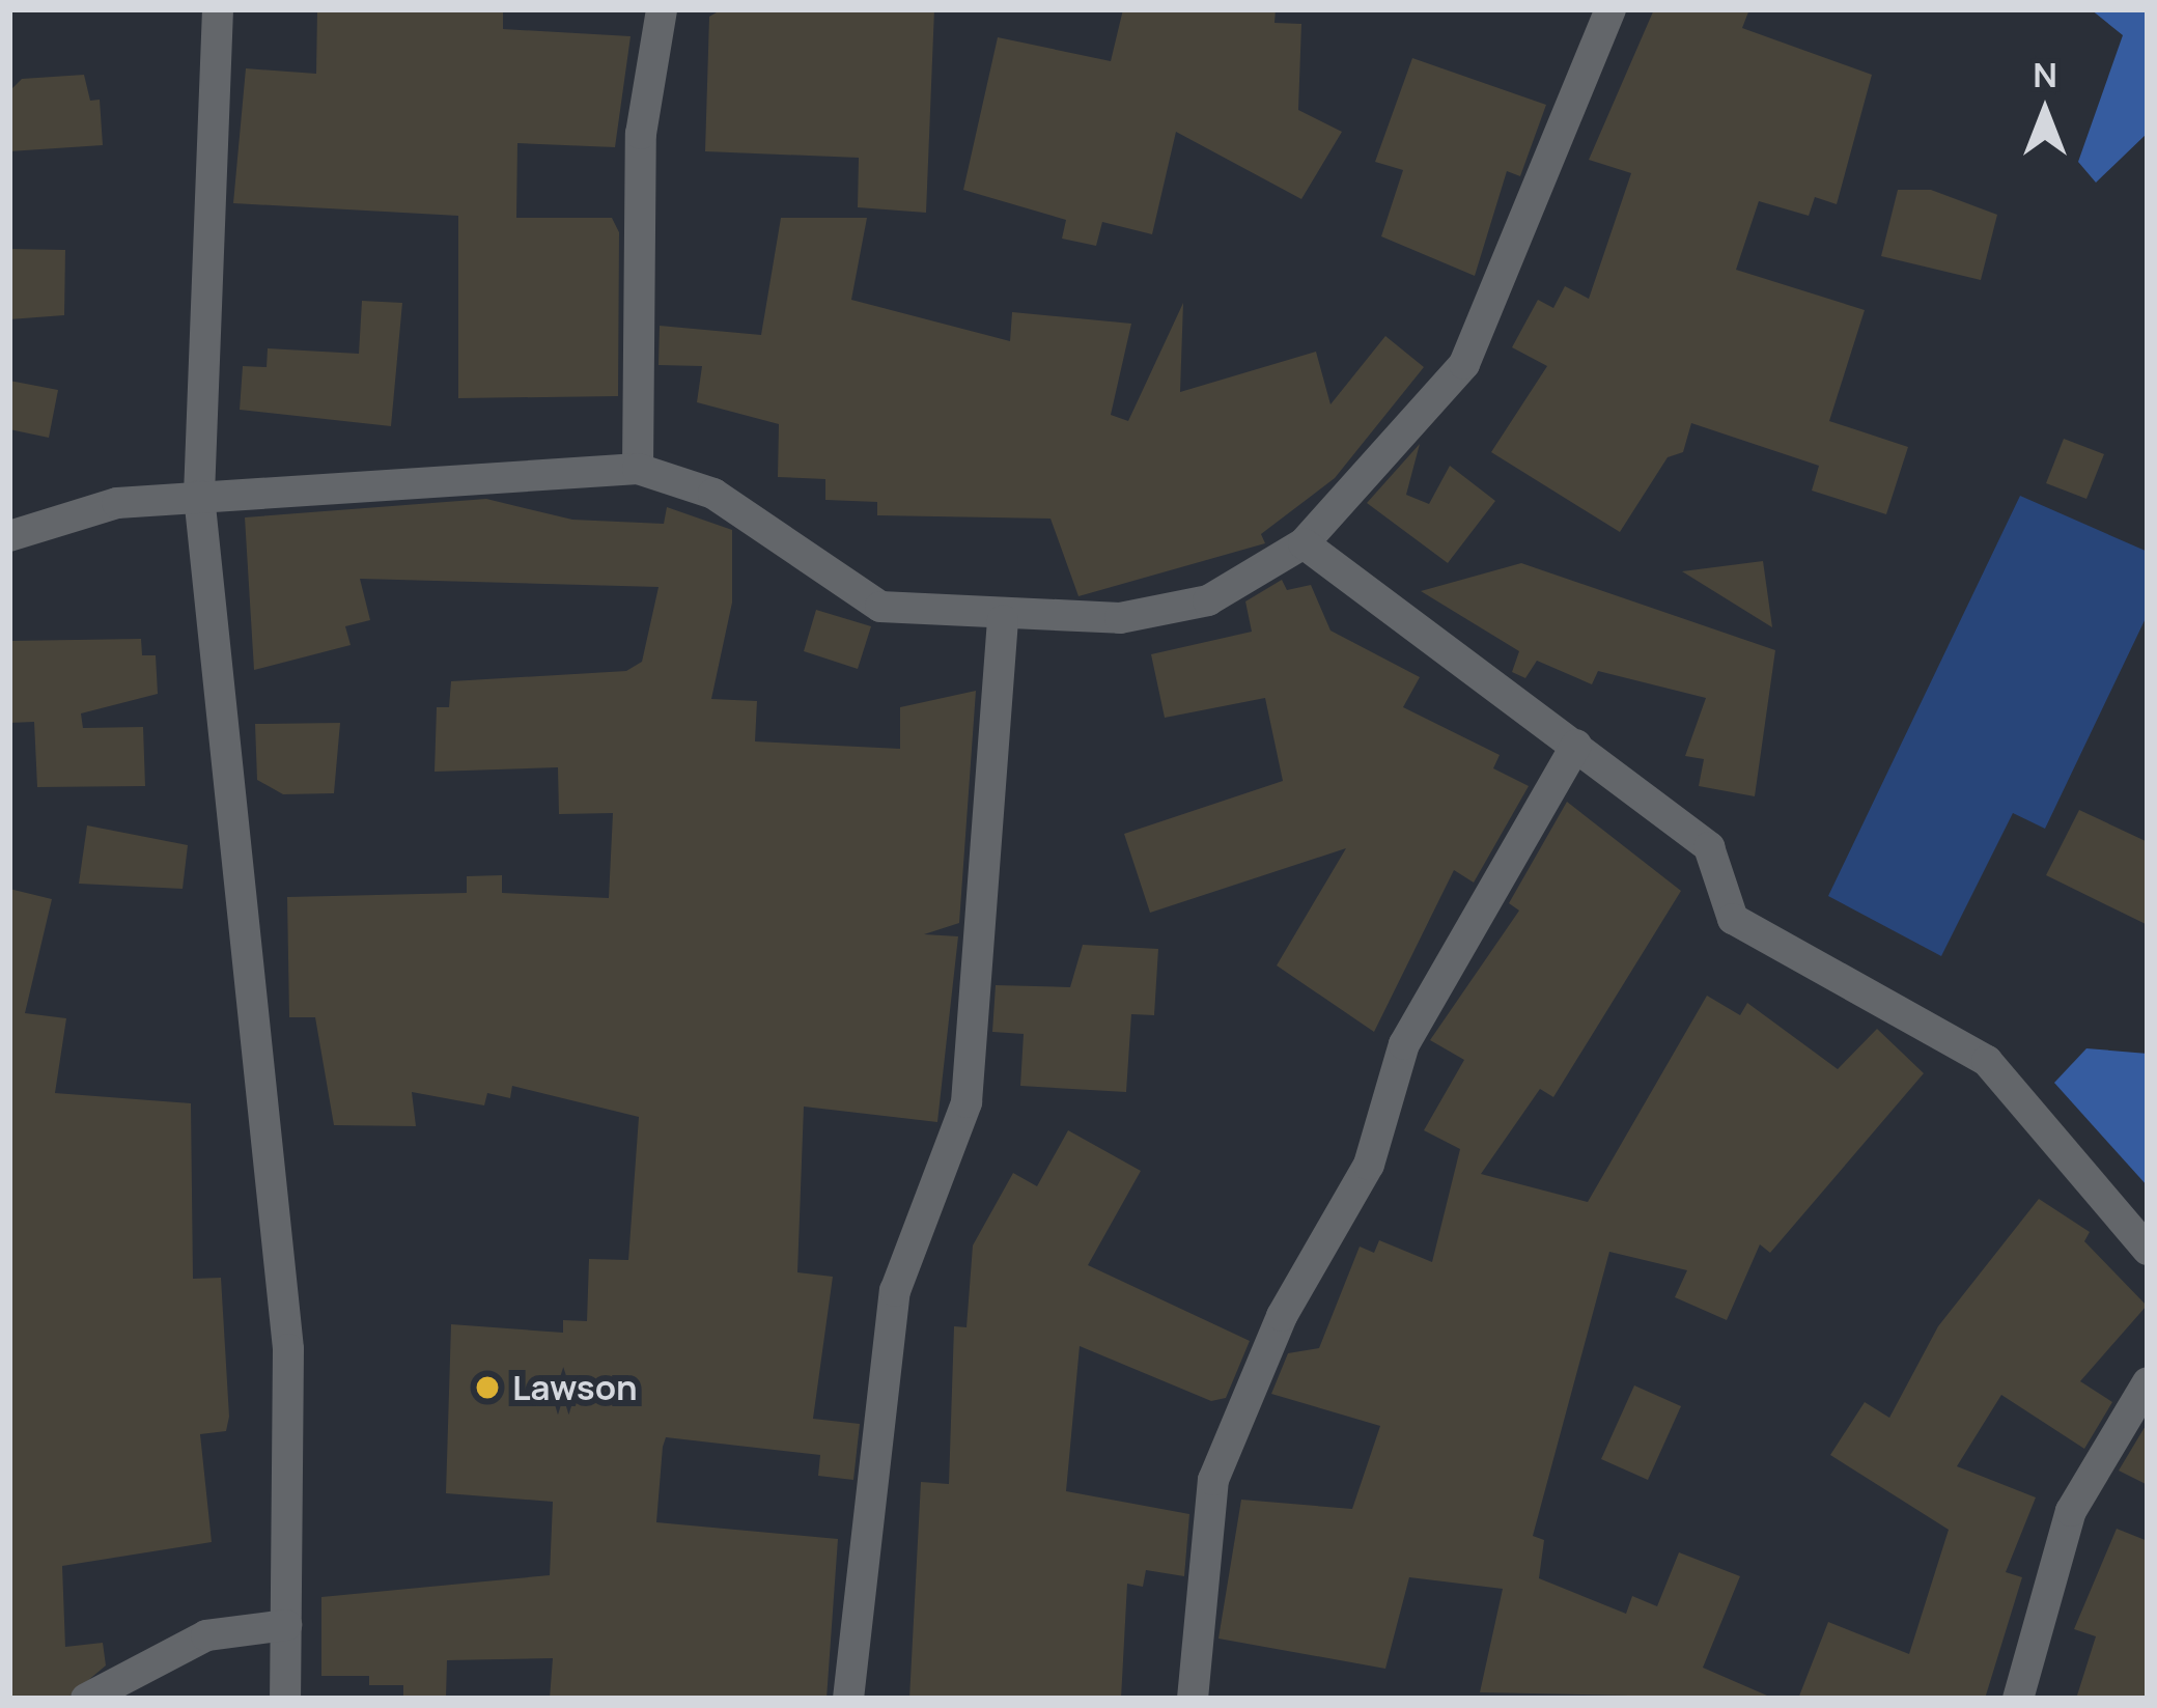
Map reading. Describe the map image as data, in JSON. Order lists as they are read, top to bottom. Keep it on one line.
{"places":["Lawson"],"north":"top"}
